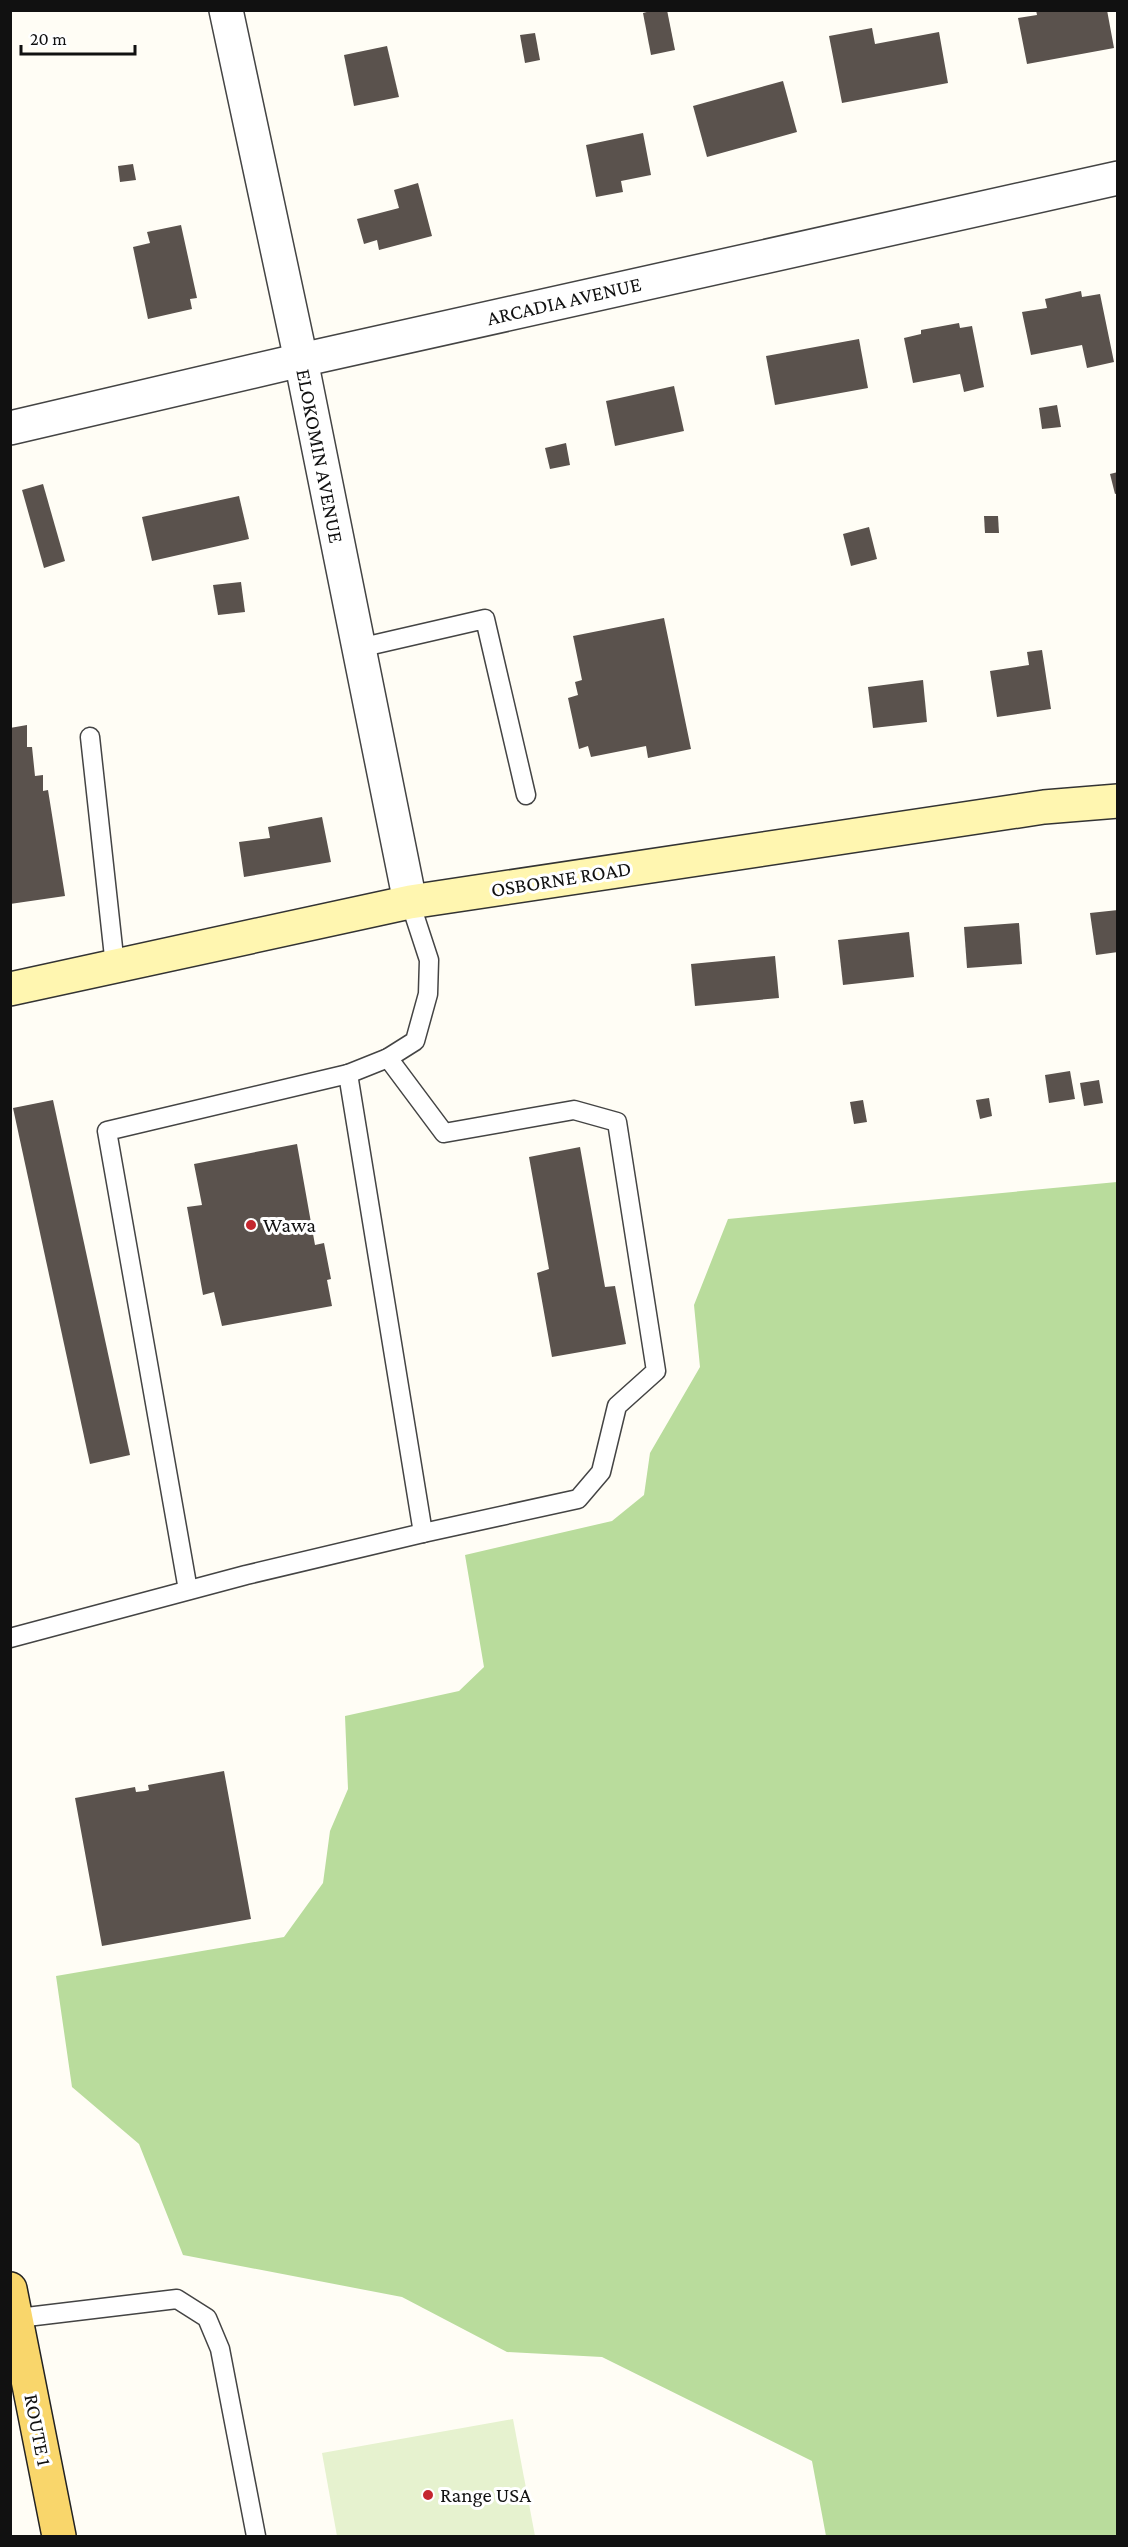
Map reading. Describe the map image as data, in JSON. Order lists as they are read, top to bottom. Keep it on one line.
{"streets":{"main road":["ROUTE 1"],"street":["ARCADIA AVENUE","ELOKOMIN AVENUE","OSBORNE ROAD"]},"crossings":[["ARCADIA AVENUE","ELOKOMIN AVENUE"],["ELOKOMIN AVENUE","OSBORNE ROAD"]],"places":["Wawa","Range USA"],"scale_bar":"20 m"}
